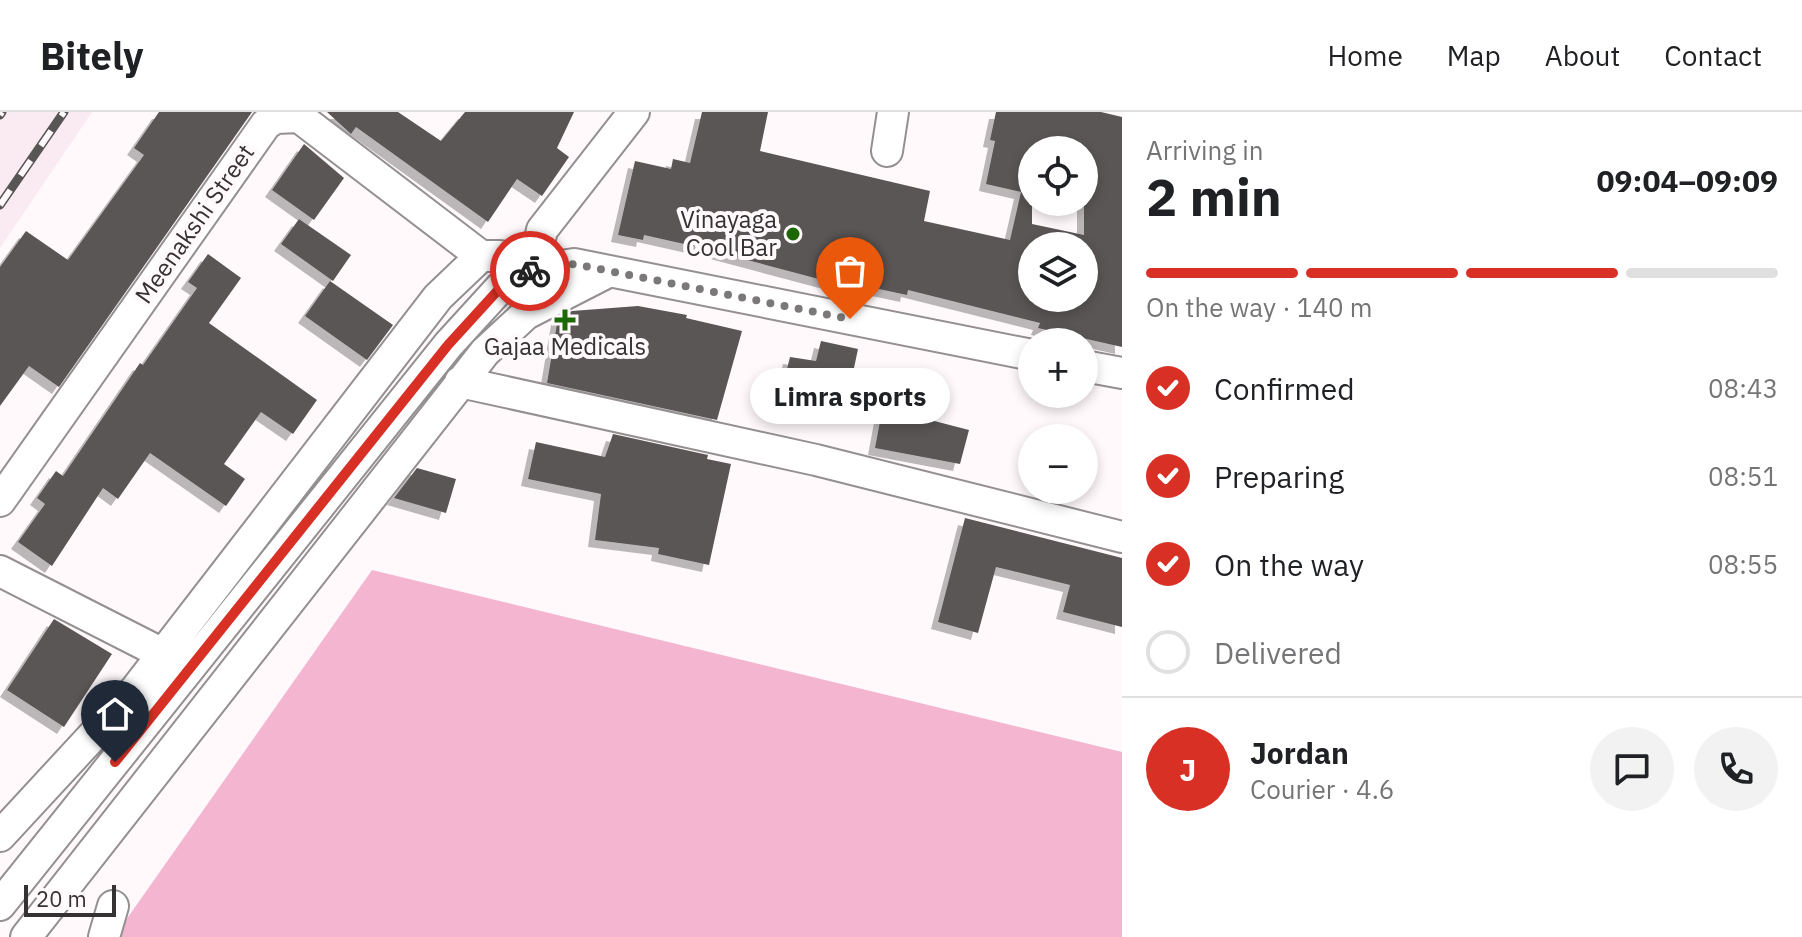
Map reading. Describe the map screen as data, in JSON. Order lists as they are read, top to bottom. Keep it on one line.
{"streets":{"street":["Meenakshi Street"]},"places":{"other":["Vinayaga Cool Bar","Limra sports"],"health":["Gajaa Medicals"]},"scale_bar":"20 m","page":{"header":"Bitely","nav":["Home","Map","About","Contact"],"heading":["2 min","Arriving in","09:04–09:09"],"panel":["Jordan","Courier · 4.6"],"map_buttons":["+","−"],"bar":"On the way · 140 m","list":[["Confirmed","08:43"],["Preparing","08:51"],["On the way","08:55"],"Delivered"],"bubble":"Limra sports","round":"J","scale":"20 m"}}
